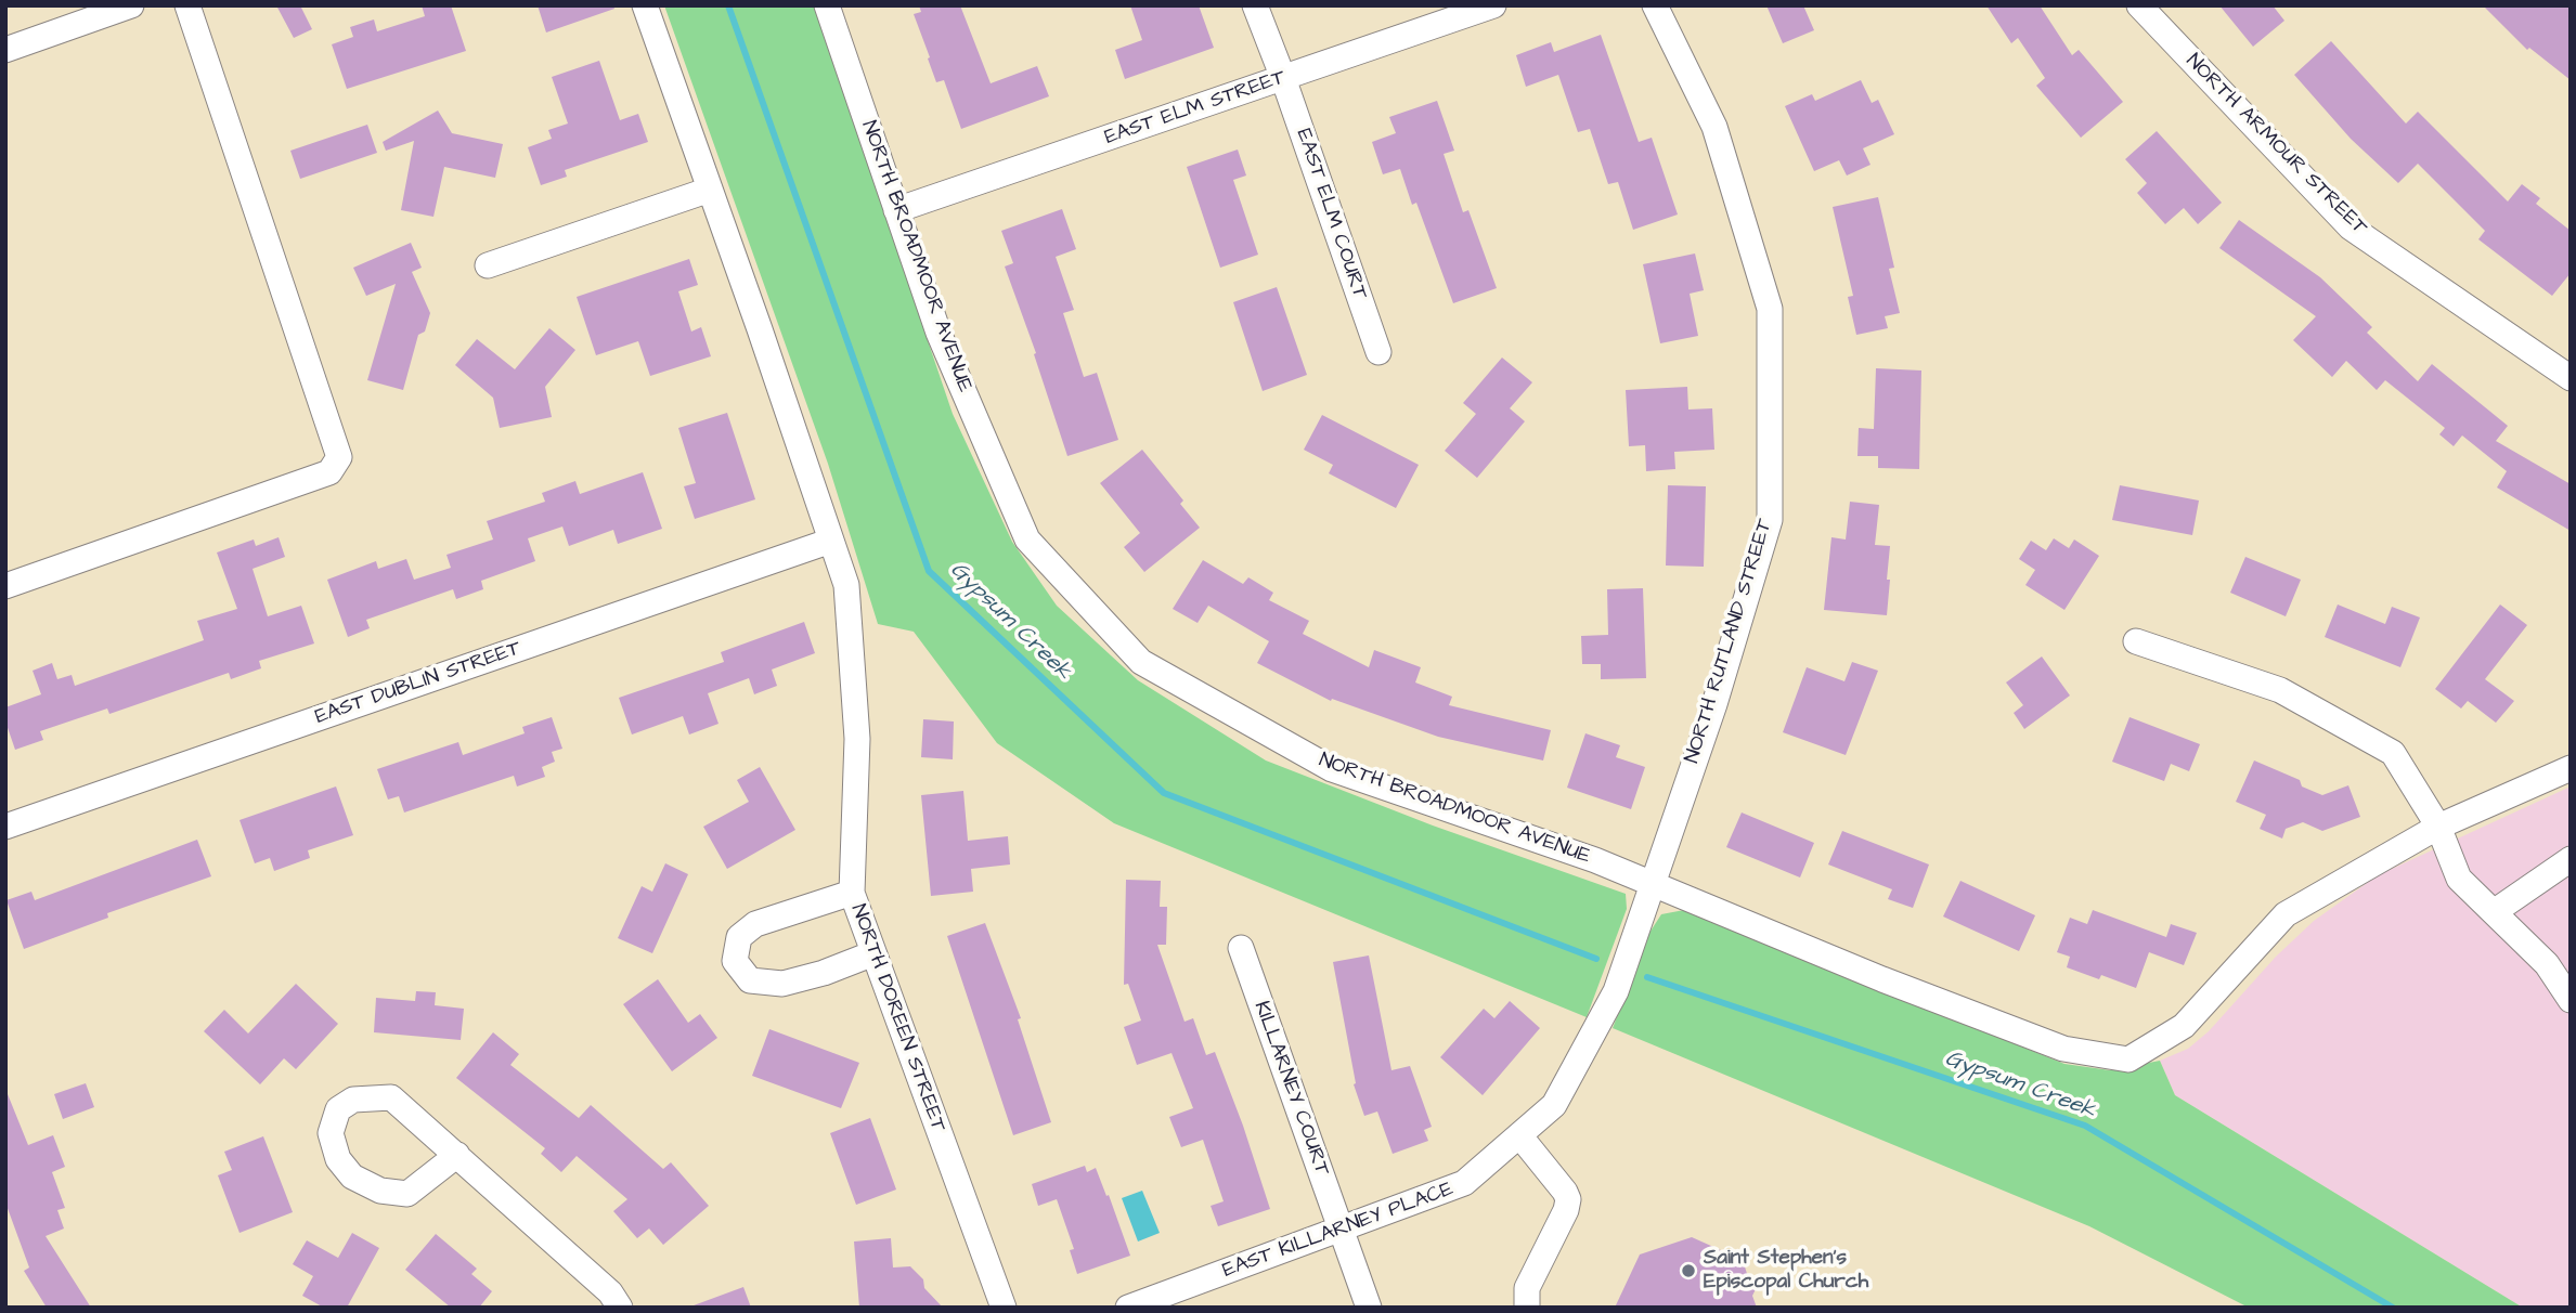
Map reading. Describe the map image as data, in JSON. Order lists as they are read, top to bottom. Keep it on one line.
{"streets":{"street":["EAST ELM STREET","NORTH ARMOUR STREET","EAST ELM COURT","NORTH BROADMOOR AVENUE","NORTH RUTLAND STREET","EAST DUBLIN STREET","NORTH DOREEN STREET","KILLARNEY COURT","EAST KILLARNEY PLACE"]},"crossings":[["EAST ELM STREET","EAST ELM COURT"],["EAST ELM STREET","NORTH BROADMOOR AVENUE"],["NORTH BROADMOOR AVENUE","NORTH RUTLAND STREET"],["NORTH BROADMOOR AVENUE","EAST KILLARNEY PLACE"],["NORTH RUTLAND STREET","EAST KILLARNEY PLACE"],["EAST DUBLIN STREET","NORTH DOREEN STREET"],["KILLARNEY COURT","EAST KILLARNEY PLACE"]],"water":["Gypsum Creek"],"places":["Saint Stephen's Episcopal Church"]}
